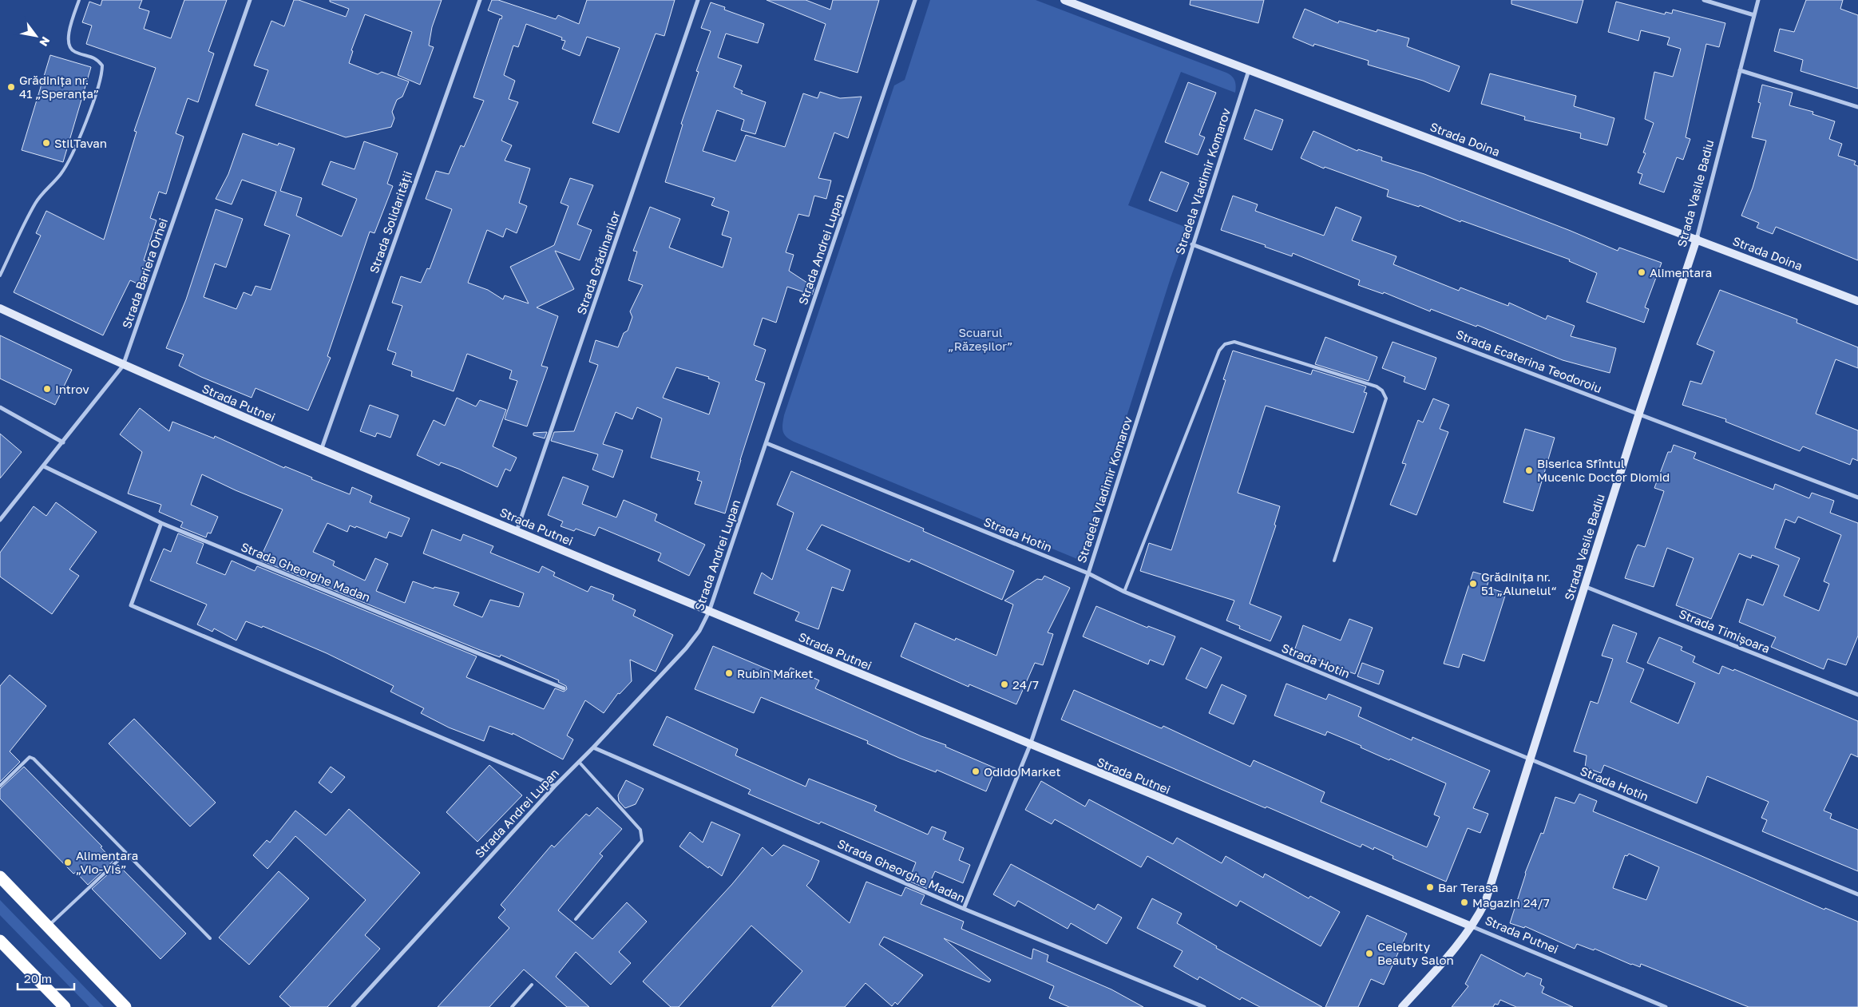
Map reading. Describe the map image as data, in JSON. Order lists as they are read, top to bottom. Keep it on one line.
{"streets":{"street":["Strada Doina","Stradela Vladimir Komarov","Strada Vasile Badiu","Strada Solidarității","Strada Andrei Lupan","Strada Grădinarilor","Strada Bariera Orhei","Strada Ecaterina Teodoroiu","Strada Putnei","Strada Hotin","Strada Gheorghe Madan","Strada Timișoara"]},"crossings":[["Strada Doina","Stradela Vladimir Komarov"],["Strada Doina","Strada Vasile Badiu"],["Stradela Vladimir Komarov","Strada Ecaterina Teodoroiu"],["Stradela Vladimir Komarov","Strada Putnei"],["Stradela Vladimir Komarov","Strada Hotin"],["Stradela Vladimir Komarov","Strada Gheorghe Madan"],["Strada Vasile Badiu","Strada Ecaterina Teodoroiu"],["Strada Vasile Badiu","Strada Putnei"],["Strada Vasile Badiu","Strada Hotin"],["Strada Vasile Badiu","Strada Timișoara"],["Strada Solidarității","Strada Putnei"],["Strada Andrei Lupan","Strada Putnei"],["Strada Andrei Lupan","Strada Hotin"],["Strada Andrei Lupan","Strada Gheorghe Madan"],["Strada Grădinarilor","Strada Putnei"],["Strada Bariera Orhei","Strada Putnei"],["Strada Bariera Orhei","Strada Gheorghe Madan"]],"parks":["Scuarul „Răzeșilor”"],"places":["Grădinița nr. 41 „Speranța”","StilTavan","Alimentara","Introv","Biserica Sfîntul Mucenic Doctor Diomid","Grădinița nr. 51 „Alunelul“","Rubin Market","24/7","Odido Market","Alimentara „Vio-Vis”","Bar Terasa","Magazin 24/7","Celebrity Beauty Salon"],"scale_bar":"20 m","north":"bottom right"}
